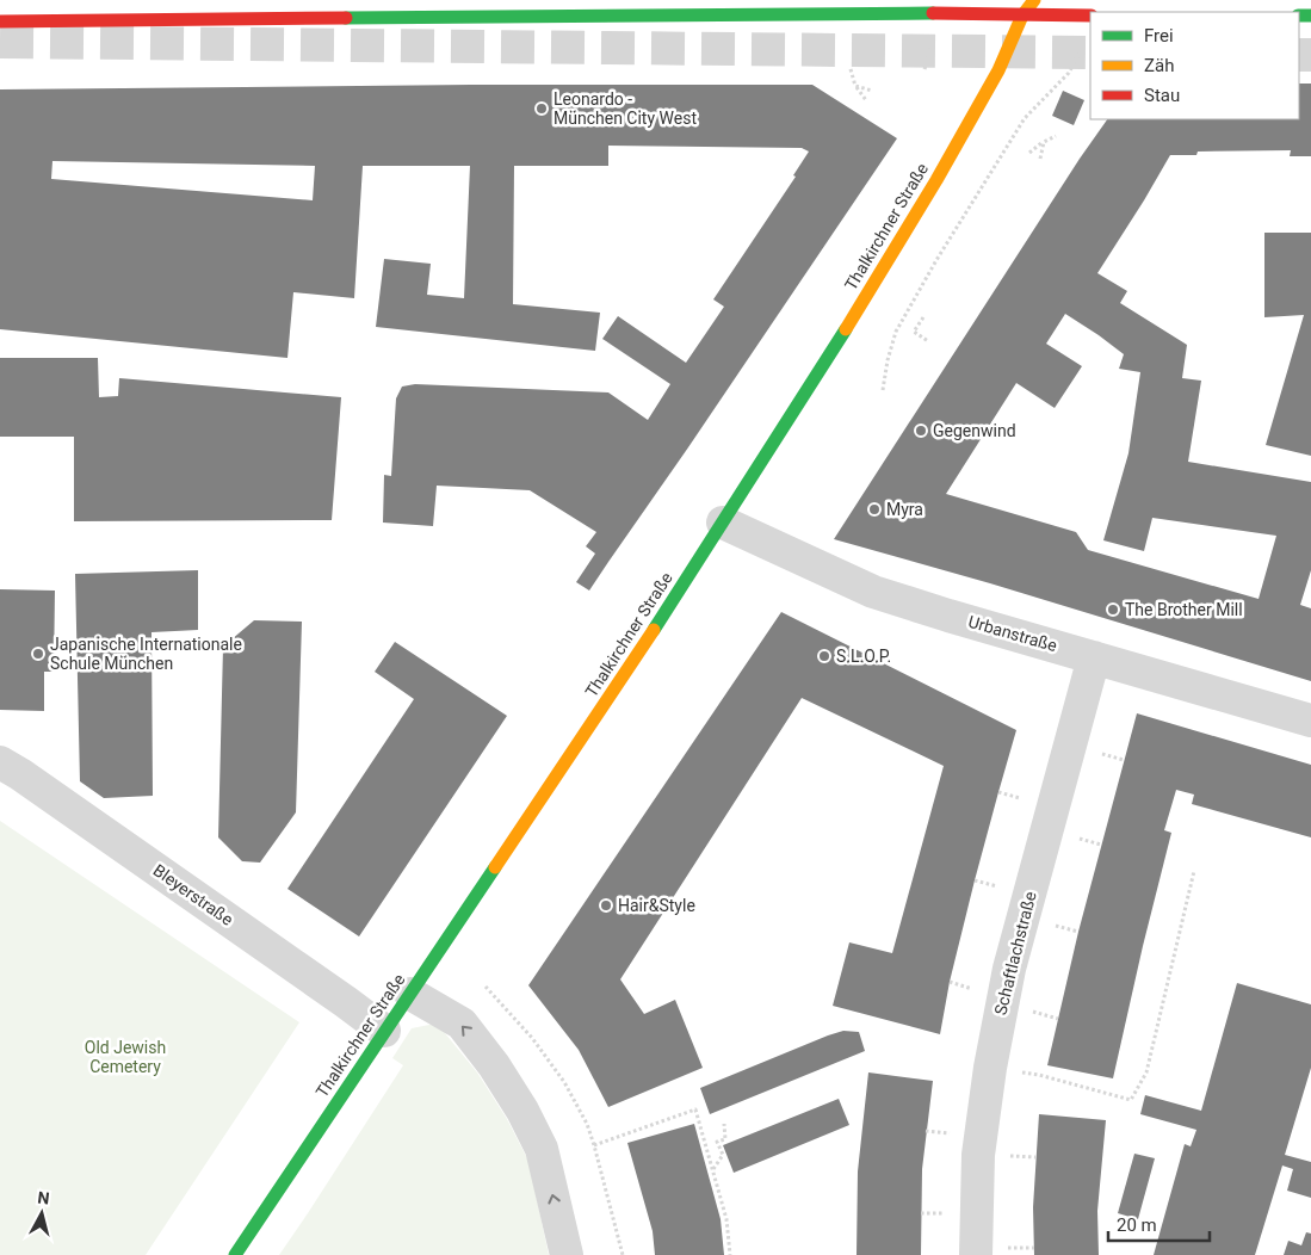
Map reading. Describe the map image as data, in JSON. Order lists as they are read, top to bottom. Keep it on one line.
{"streets":{"street":["Thalkirchner Straße","Urbanstraße","Bleyerstraße","Schaftlachstraße"]},"crossings":[["Thalkirchner Straße","Urbanstraße"],["Thalkirchner Straße","Bleyerstraße"],["Urbanstraße","Schaftlachstraße"]],"parks":["Old Jewish Cemetery"],"places":["Leonardo - München City West","Gegenwind","Myra","The Brother Mill","Japanische Internationale Schule München","S.L.O.P.","Hair&Style"],"legend":["Frei","Zäh","Stau"],"scale_bar":"20 m","north":"top"}
